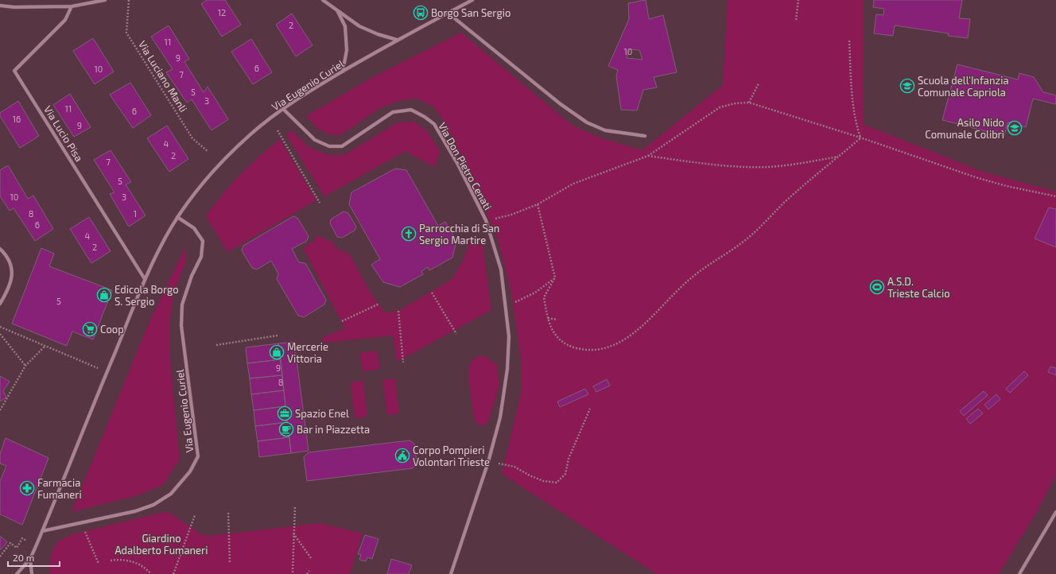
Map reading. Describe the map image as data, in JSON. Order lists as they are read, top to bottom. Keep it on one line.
{"streets":{"street":["Via Eugenio Curiel","Via Lucio Pisa","Via Don Pietro Cenati"],"path":["Via Luciano Manli"]},"crossings":[["Via Eugenio Curiel","Via Lucio Pisa"],["Via Eugenio Curiel","Via Don Pietro Cenati"]],"parks":["Giardino Adalberto Fumaneri"],"places":{"bus stop":["Borgo San Sergio"],"school or university":["Scuola dell'Infanzia Comunale Capriola","Asilo Nido Comunale Colibrì"],"church":["Parrocchia di San Sergio Martire"],"sports":["A.S.D. Trieste Calcio"],"shop":["Edicola Borgo S. Sergio","Mercerie Vittoria"],"supermarket":["Coop"],"office":["Spazio Enel"],"cafe":["Bar in Piazzetta"],"public building":["Corpo Pompieri Volontari Trieste"],"pharmacy":["Farmacia Fumaneri"]},"house_numbers":["12","2","11","10","9","6","10","7","5","3","11","6","16","9","4","2","7","5","10","3","8","1","6","4","2","5","9","8"],"scale_bar":"20 m"}
